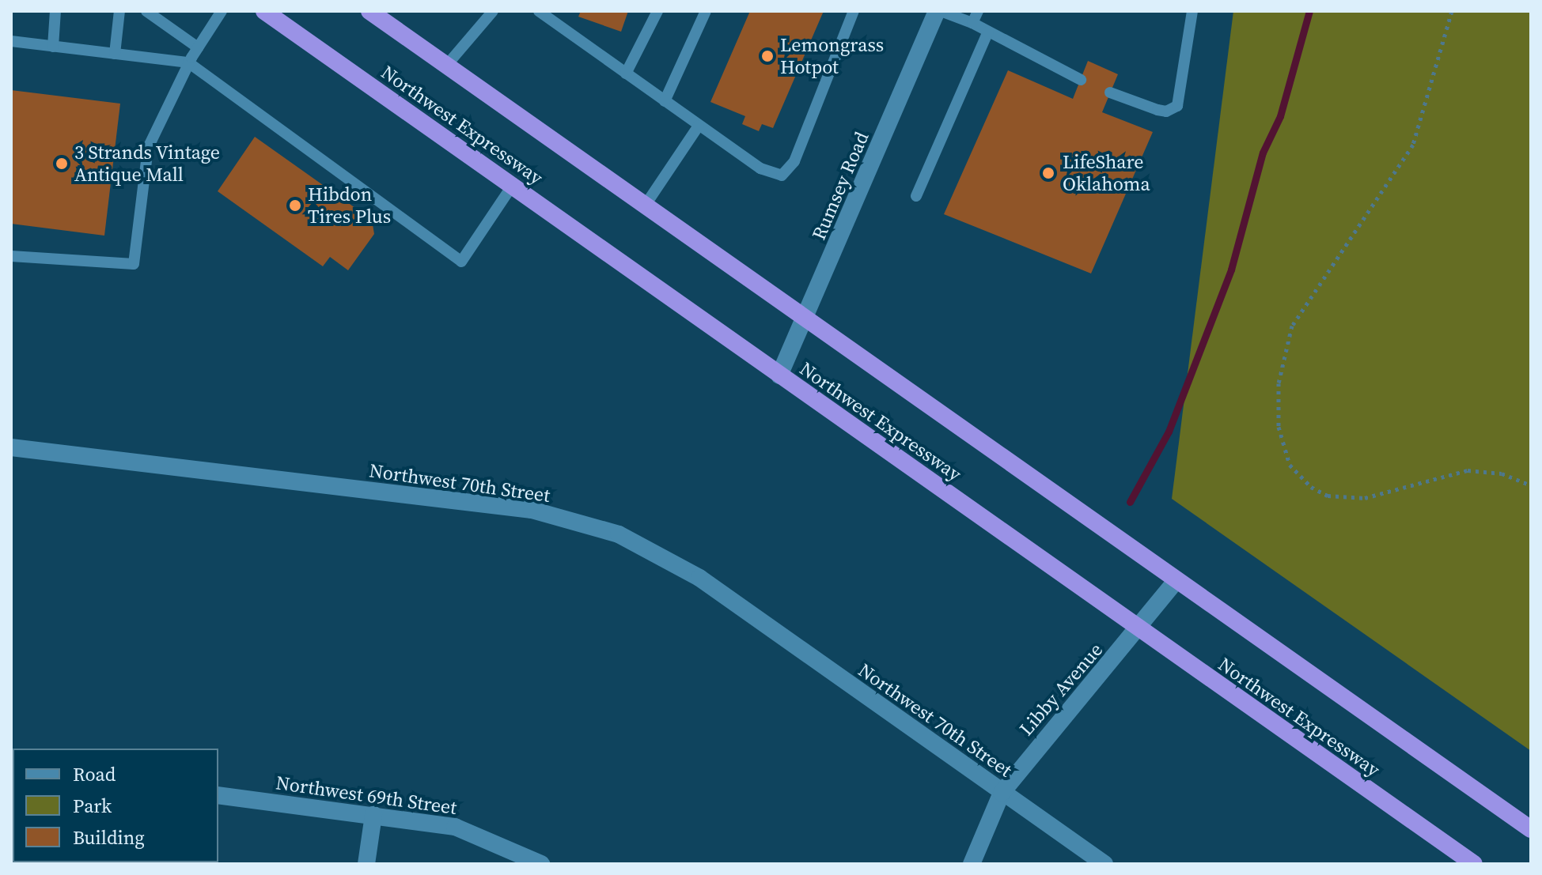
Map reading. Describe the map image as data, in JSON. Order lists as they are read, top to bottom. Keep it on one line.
{"streets":{"highway":["Northwest Expressway"],"street":["Rumsey Road","Northwest 70th Street","Libby Avenue","Northwest 69th Street"]},"crossings":[["Northwest Expressway","Rumsey Road"],["Northwest Expressway","Libby Avenue"],["Northwest 70th Street","Libby Avenue"]],"places":["Lemongrass Hotpot","3 Strands Vintage Antique Mall","LifeShare Oklahoma","Hibdon Tires Plus"],"legend":["Road","Park","Building"]}
